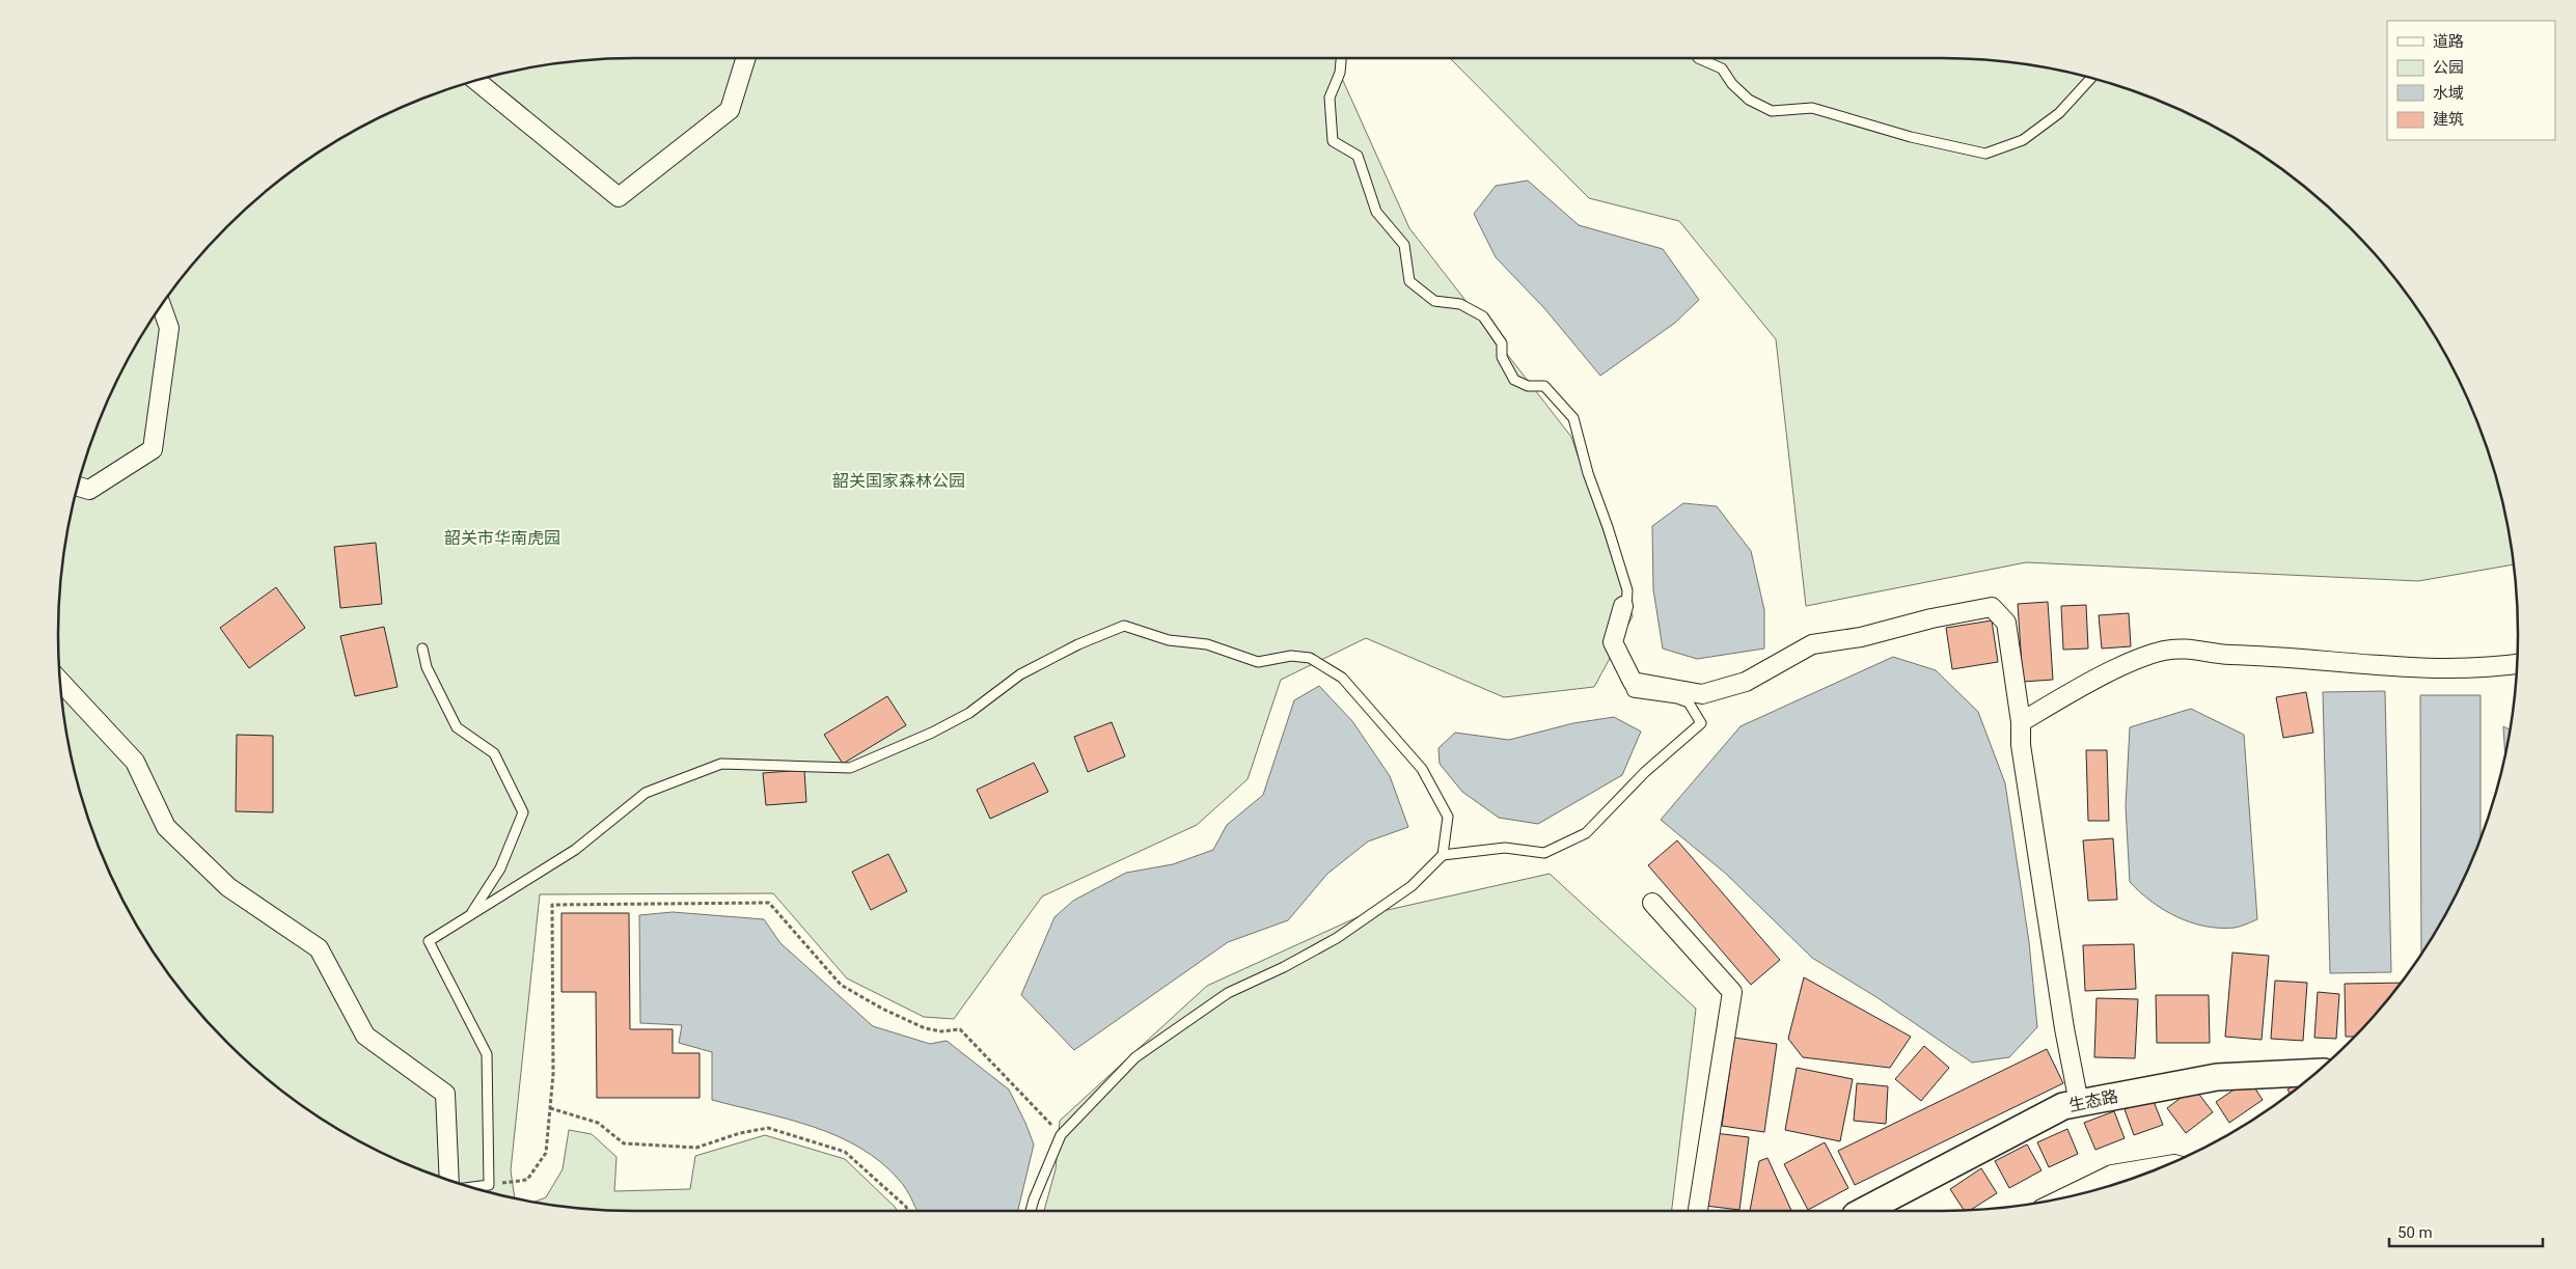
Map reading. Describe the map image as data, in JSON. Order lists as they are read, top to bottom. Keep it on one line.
{"streets":{"street":["生态路"]},"parks":["韶关国家森林公园","韶关市华南虎园"],"legend":["道路","公园","水域","建筑"],"scale_bar":"50 m"}
